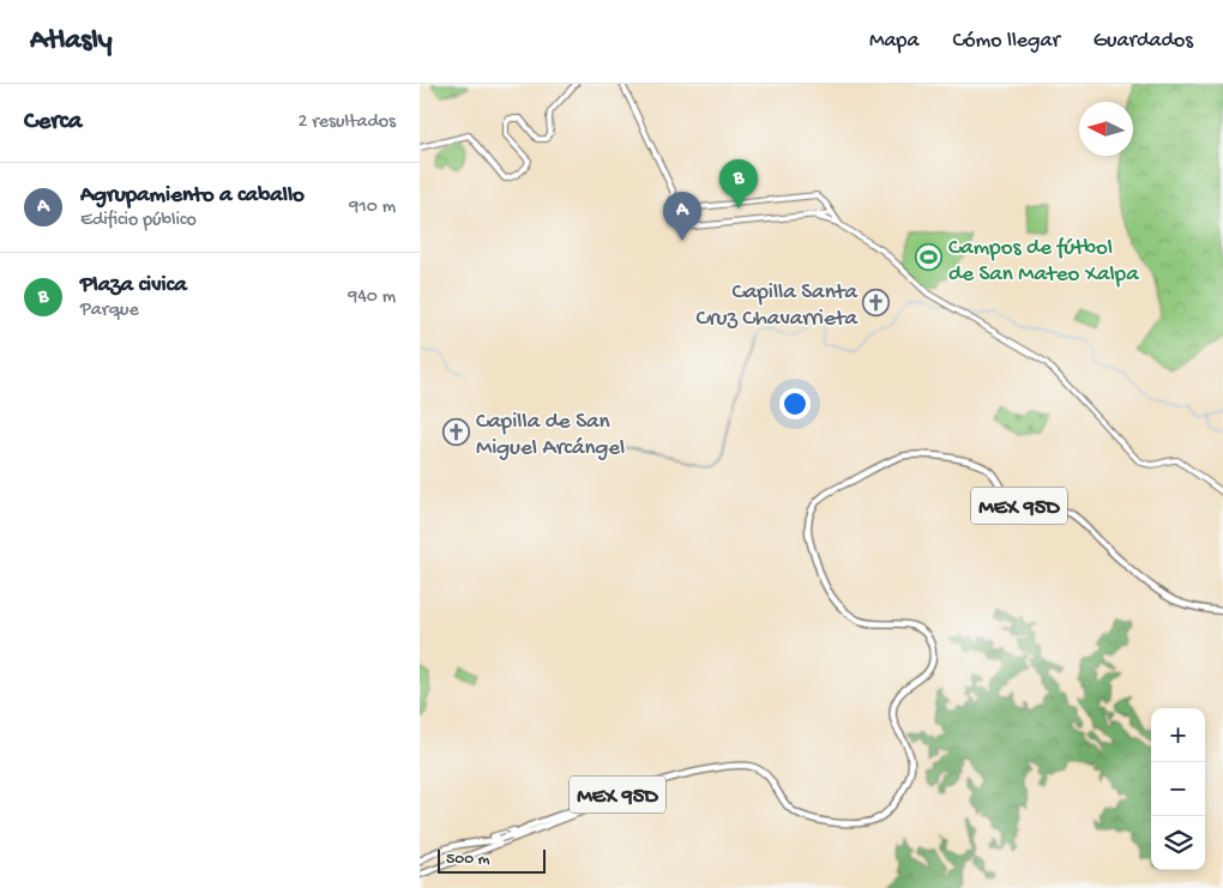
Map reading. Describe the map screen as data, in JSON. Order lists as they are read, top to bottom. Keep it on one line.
{"streets":{"highway":["MEX 95D"]},"places":{"sports":["Campos de fútbol de San Mateo Xalpa"],"church":["Capilla Santa Cruz Chavarrieta","Capilla de San Miguel Arcángel"]},"scale_bar":"500 m","north":"left","page":{"header":"Atlasly","nav":["Mapa","Cómo llegar","Guardados"],"heading":["Cerca","2 resultados"],"pins":["B","A"],"list":[{"mark":"A","name":"Agrupamiento a caballo","note":"Edificio público","value":"910 m"},{"mark":"B","name":"Plaza civica","note":"Parque","value":"940 m"}],"map_buttons":["+","−"],"scale":"500 m"}}
